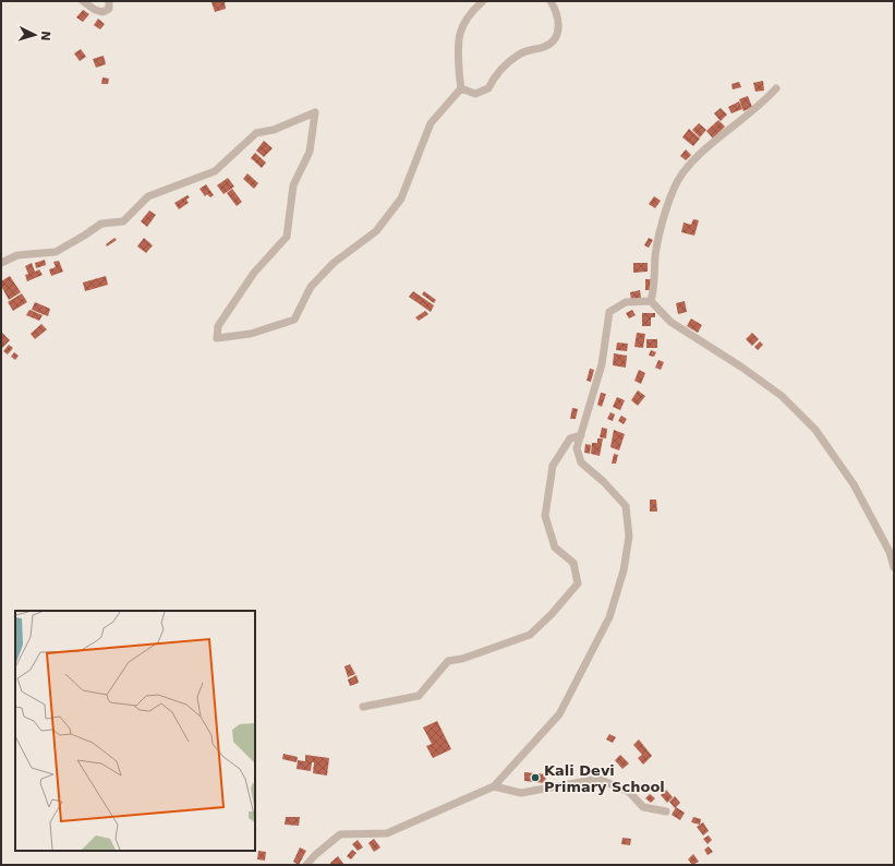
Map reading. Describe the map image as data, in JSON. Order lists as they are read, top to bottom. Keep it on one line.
{"places":["Kali Devi Primary School"],"north":"right"}
